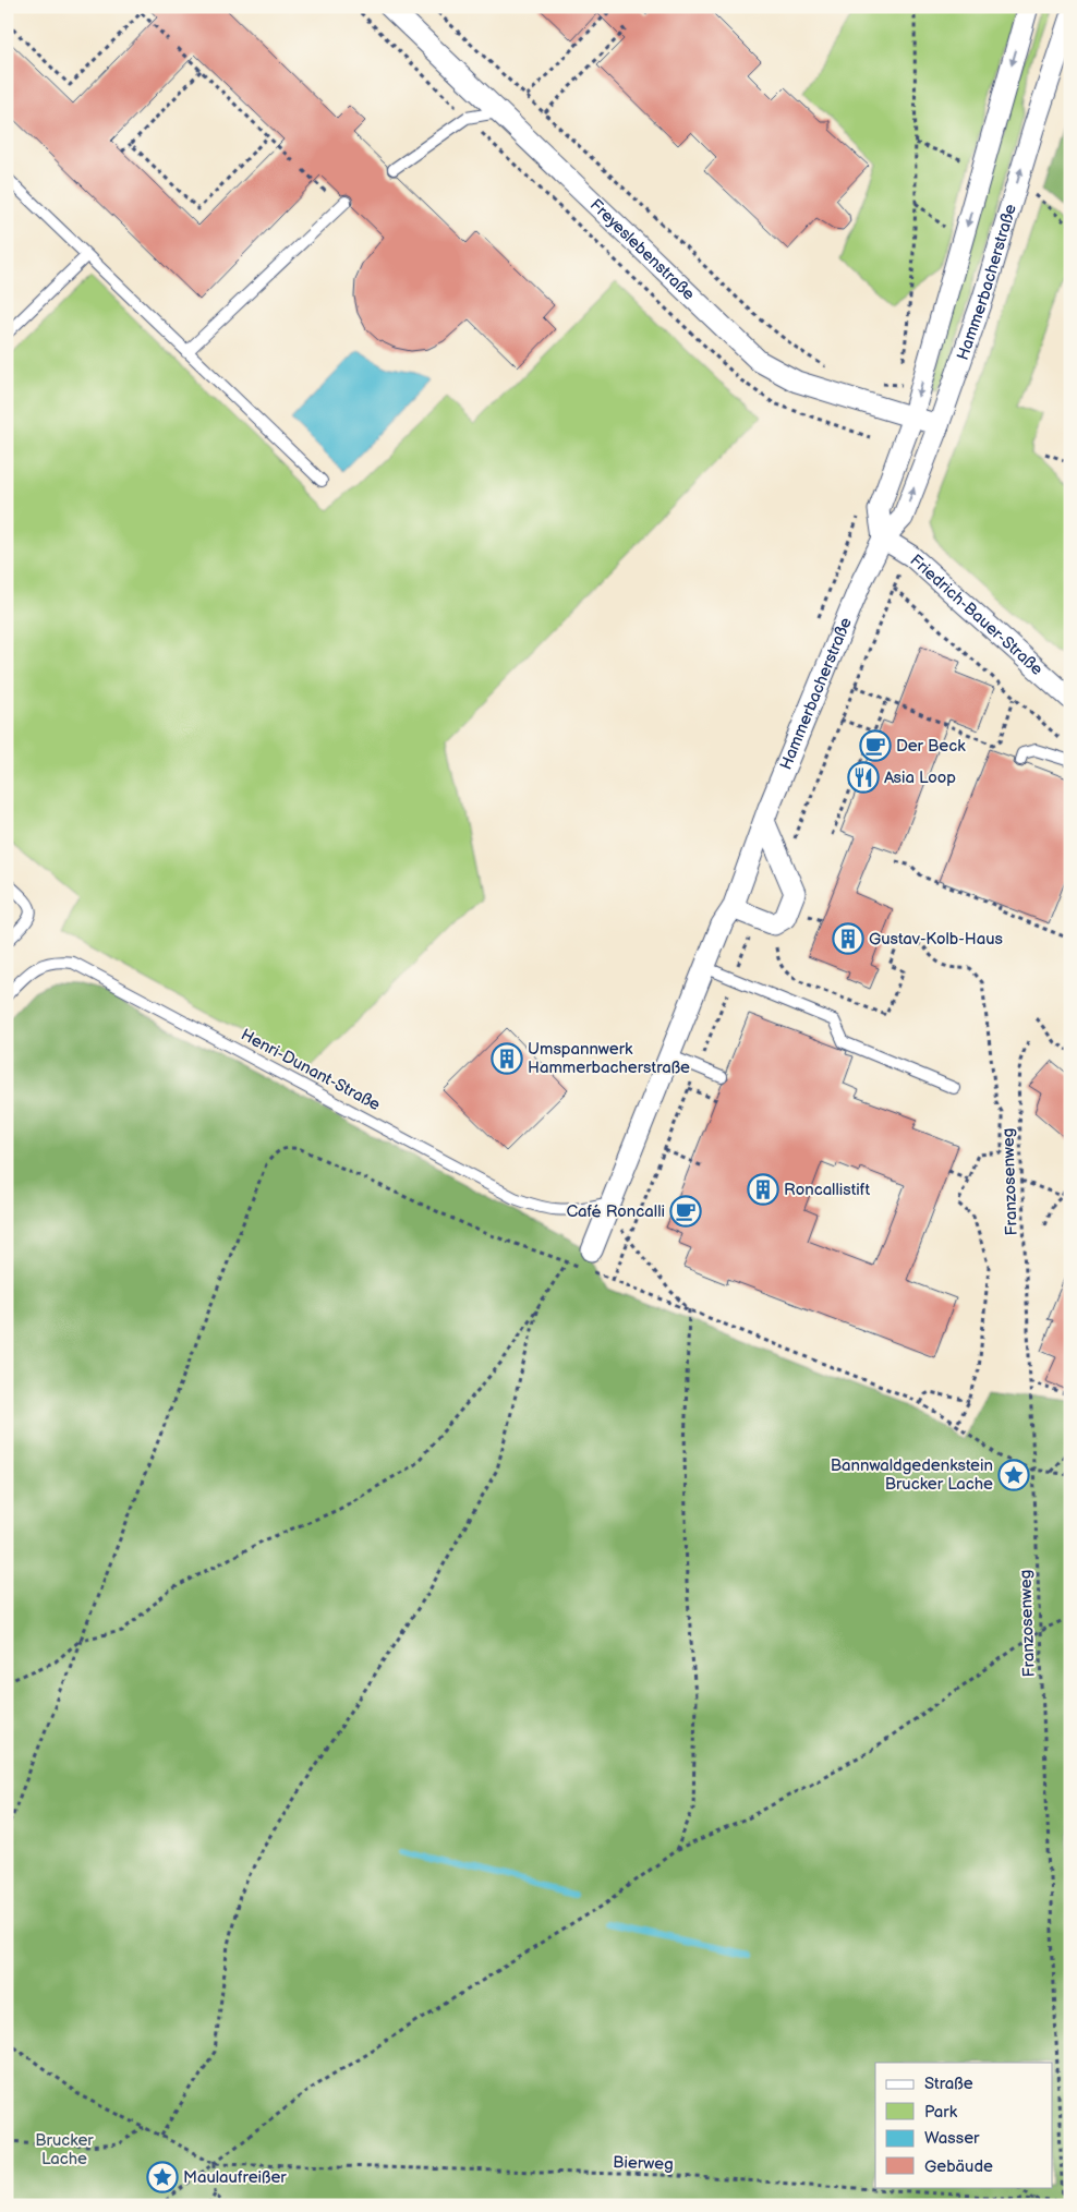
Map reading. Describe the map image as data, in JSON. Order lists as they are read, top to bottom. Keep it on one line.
{"streets":{"street":["Freyeslebenstraße","Hammerbacherstraße","Friedrich-Bauer-Straße"],"lane":["Henri-Dunant-Straße"],"path":["Franzosenweg","Bierweg"]},"crossings":[["Freyeslebenstraße","Hammerbacherstraße"],["Hammerbacherstraße","Friedrich-Bauer-Straße"],["Hammerbacherstraße","Henri-Dunant-Straße"],["Franzosenweg","Bierweg"]],"parks":["Brucker Lache"],"places":{"cafe":["Der Beck","Café Roncalli"],"restaurant":["Asia Loop"],"building":["Gustav-Kolb-Haus","Umspannwerk Hammerbacherstraße","Roncallistift"],"place":["Bannwaldgedenkstein Brucker Lache","Maulaufreißer"]},"legend":["Straße","Park","Wasser","Gebäude"]}
